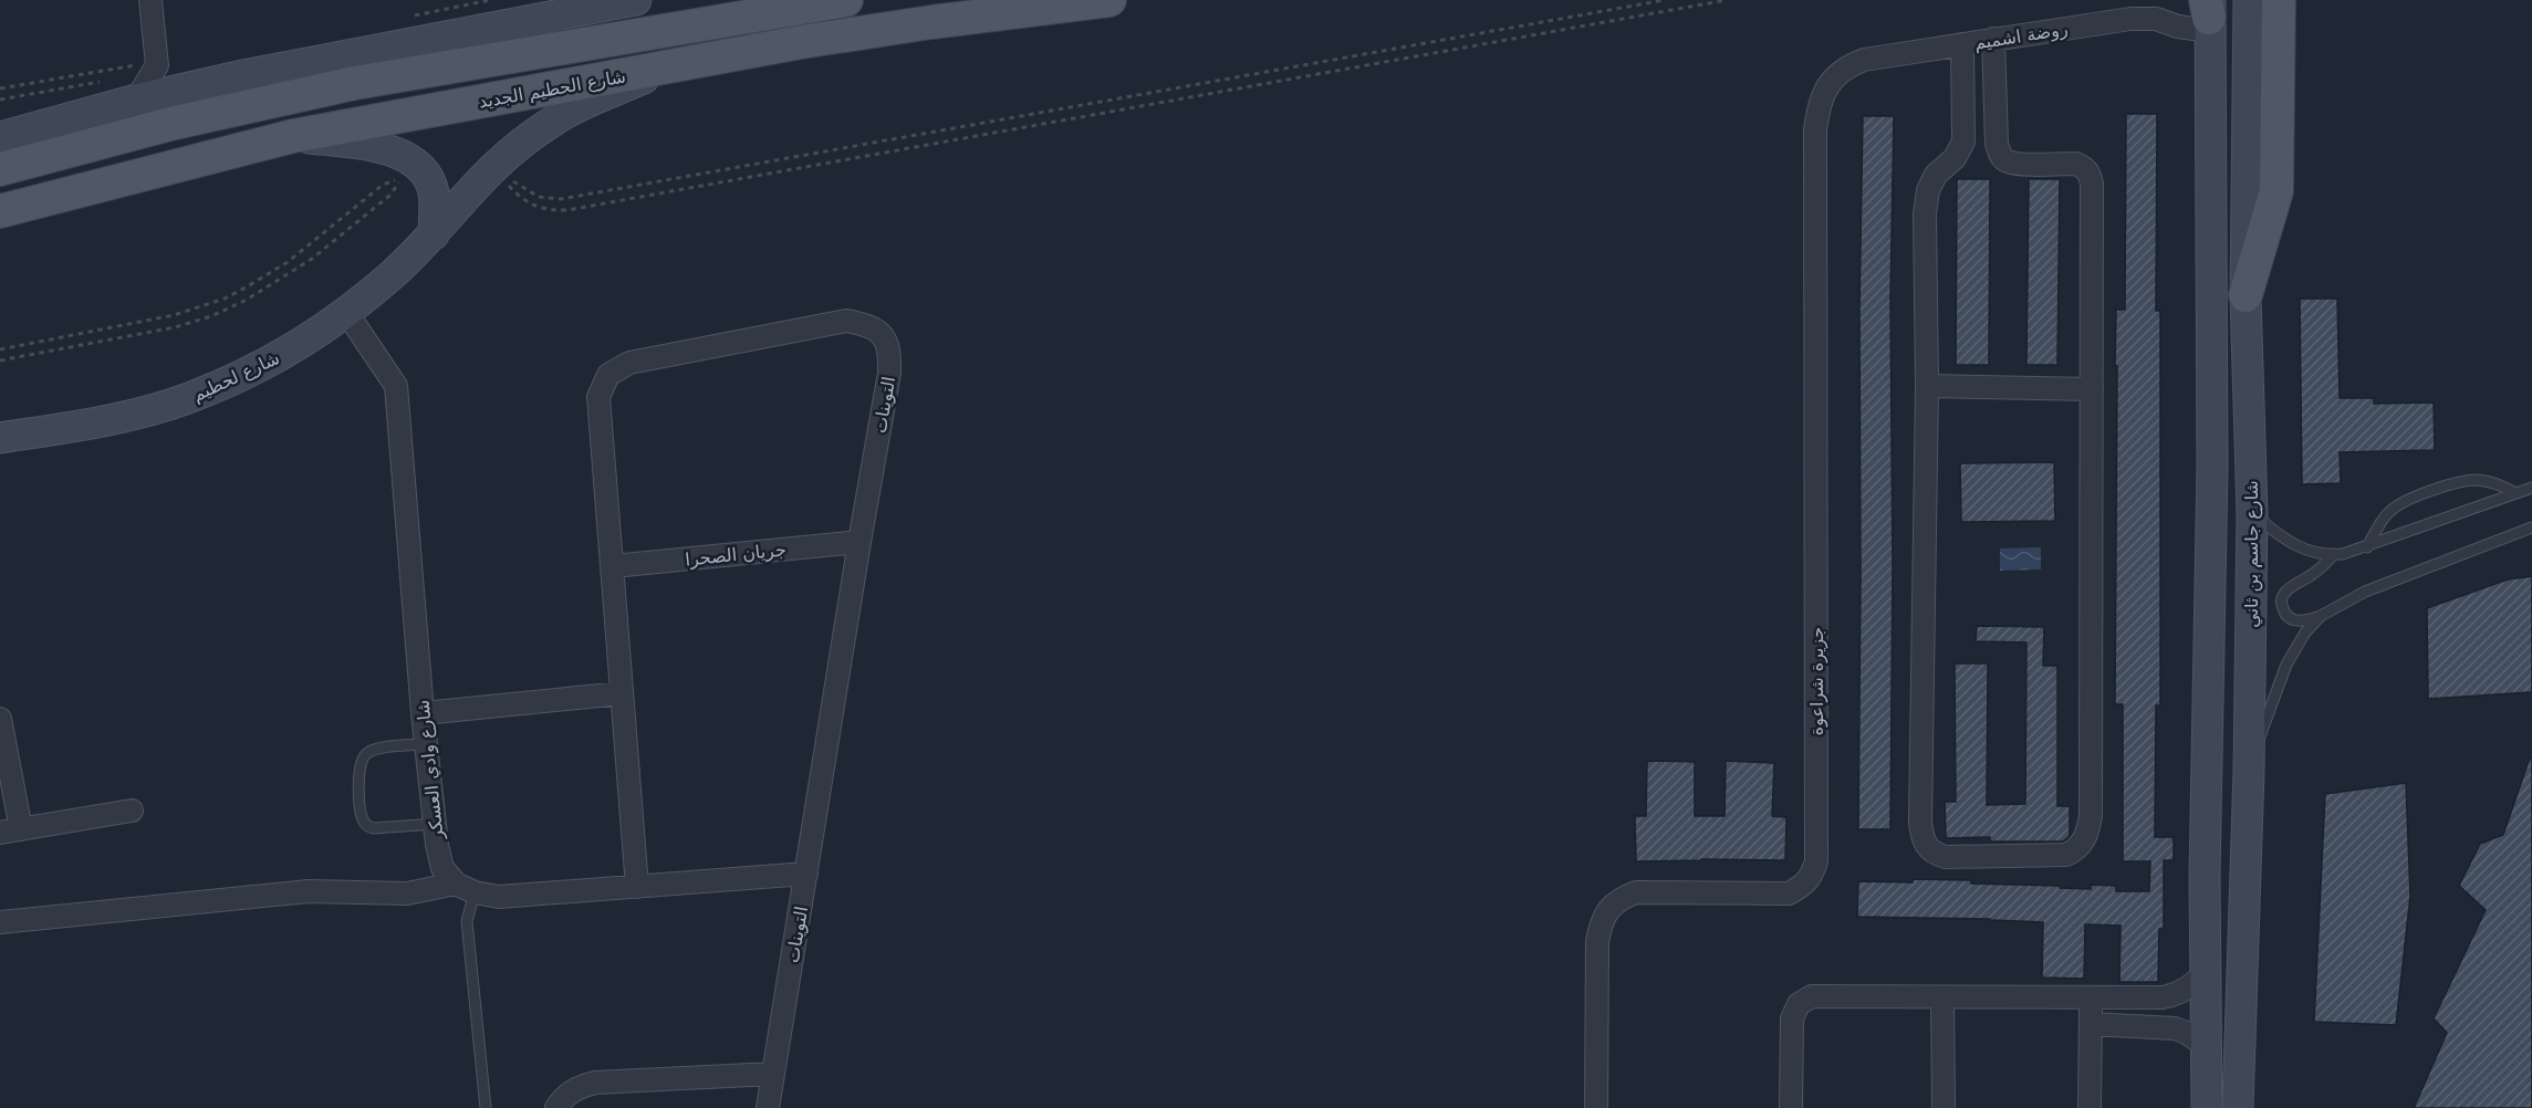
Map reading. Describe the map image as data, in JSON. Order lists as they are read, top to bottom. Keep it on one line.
{"streets":{"main road":["شارع الحطيم الجديد","شارع لحطيم","شارع جاسم بن ثاني"],"street":["روضة اشميم","التوينات","جريان الصحرا","جزيرة شراعوة","شارع وادي العسكر"]},"crossings":[["روضة اشميم","جزيرة شراعوة"],["شارع الحطيم الجديد","شارع لحطيم"],["شارع لحطيم","شارع وادي العسكر"],["التوينات","جريان الصحرا"]]}
